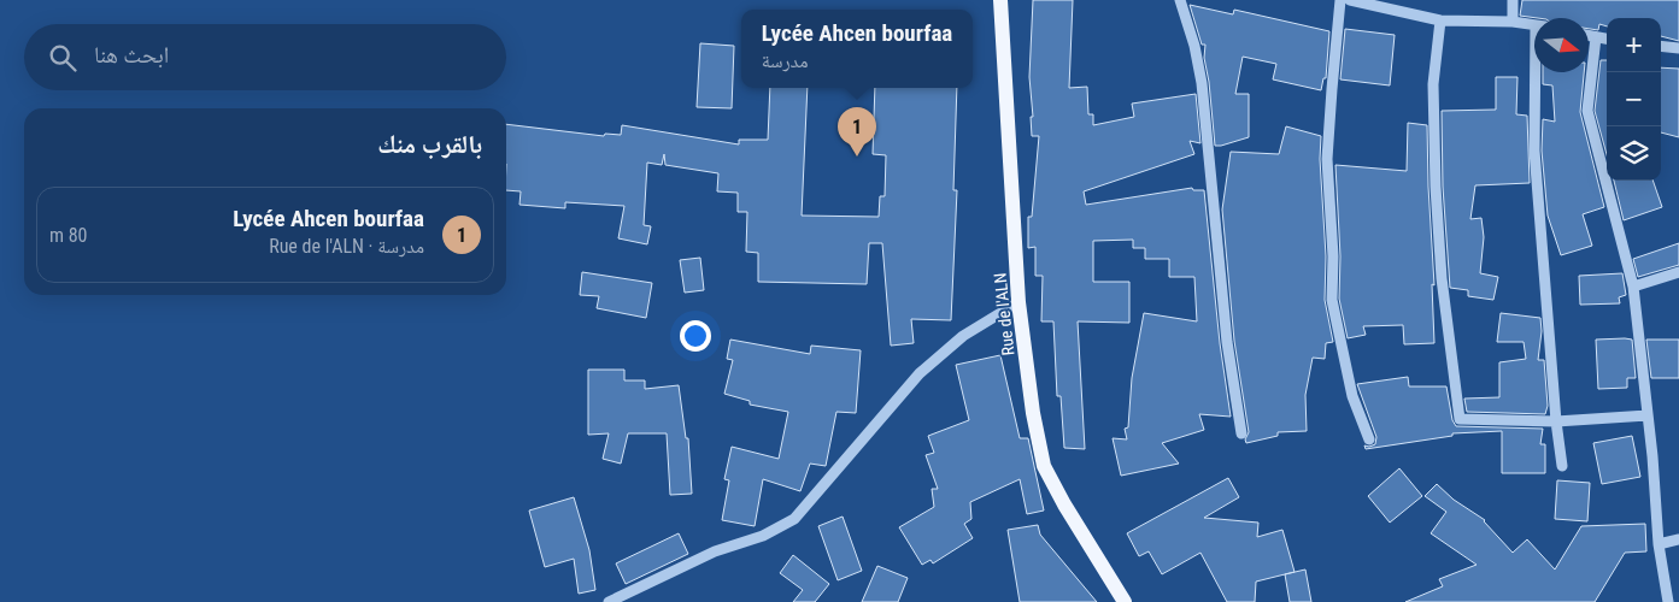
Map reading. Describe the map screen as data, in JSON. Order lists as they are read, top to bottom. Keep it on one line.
{"streets":{"main road":["Rue de l'ALN"]},"north":"right","page":{"popup":["Lycée Ahcen bourfaa","مدرسة"],"map_buttons":["+","−"],"search":"ابحث هنا","pins":"1","heading":"بالقرب منك","list":[{"mark":"1","name":"Lycée Ahcen bourfaa","note":"مدرسة · Rue de l'ALN","value":"80 m"}]}}
